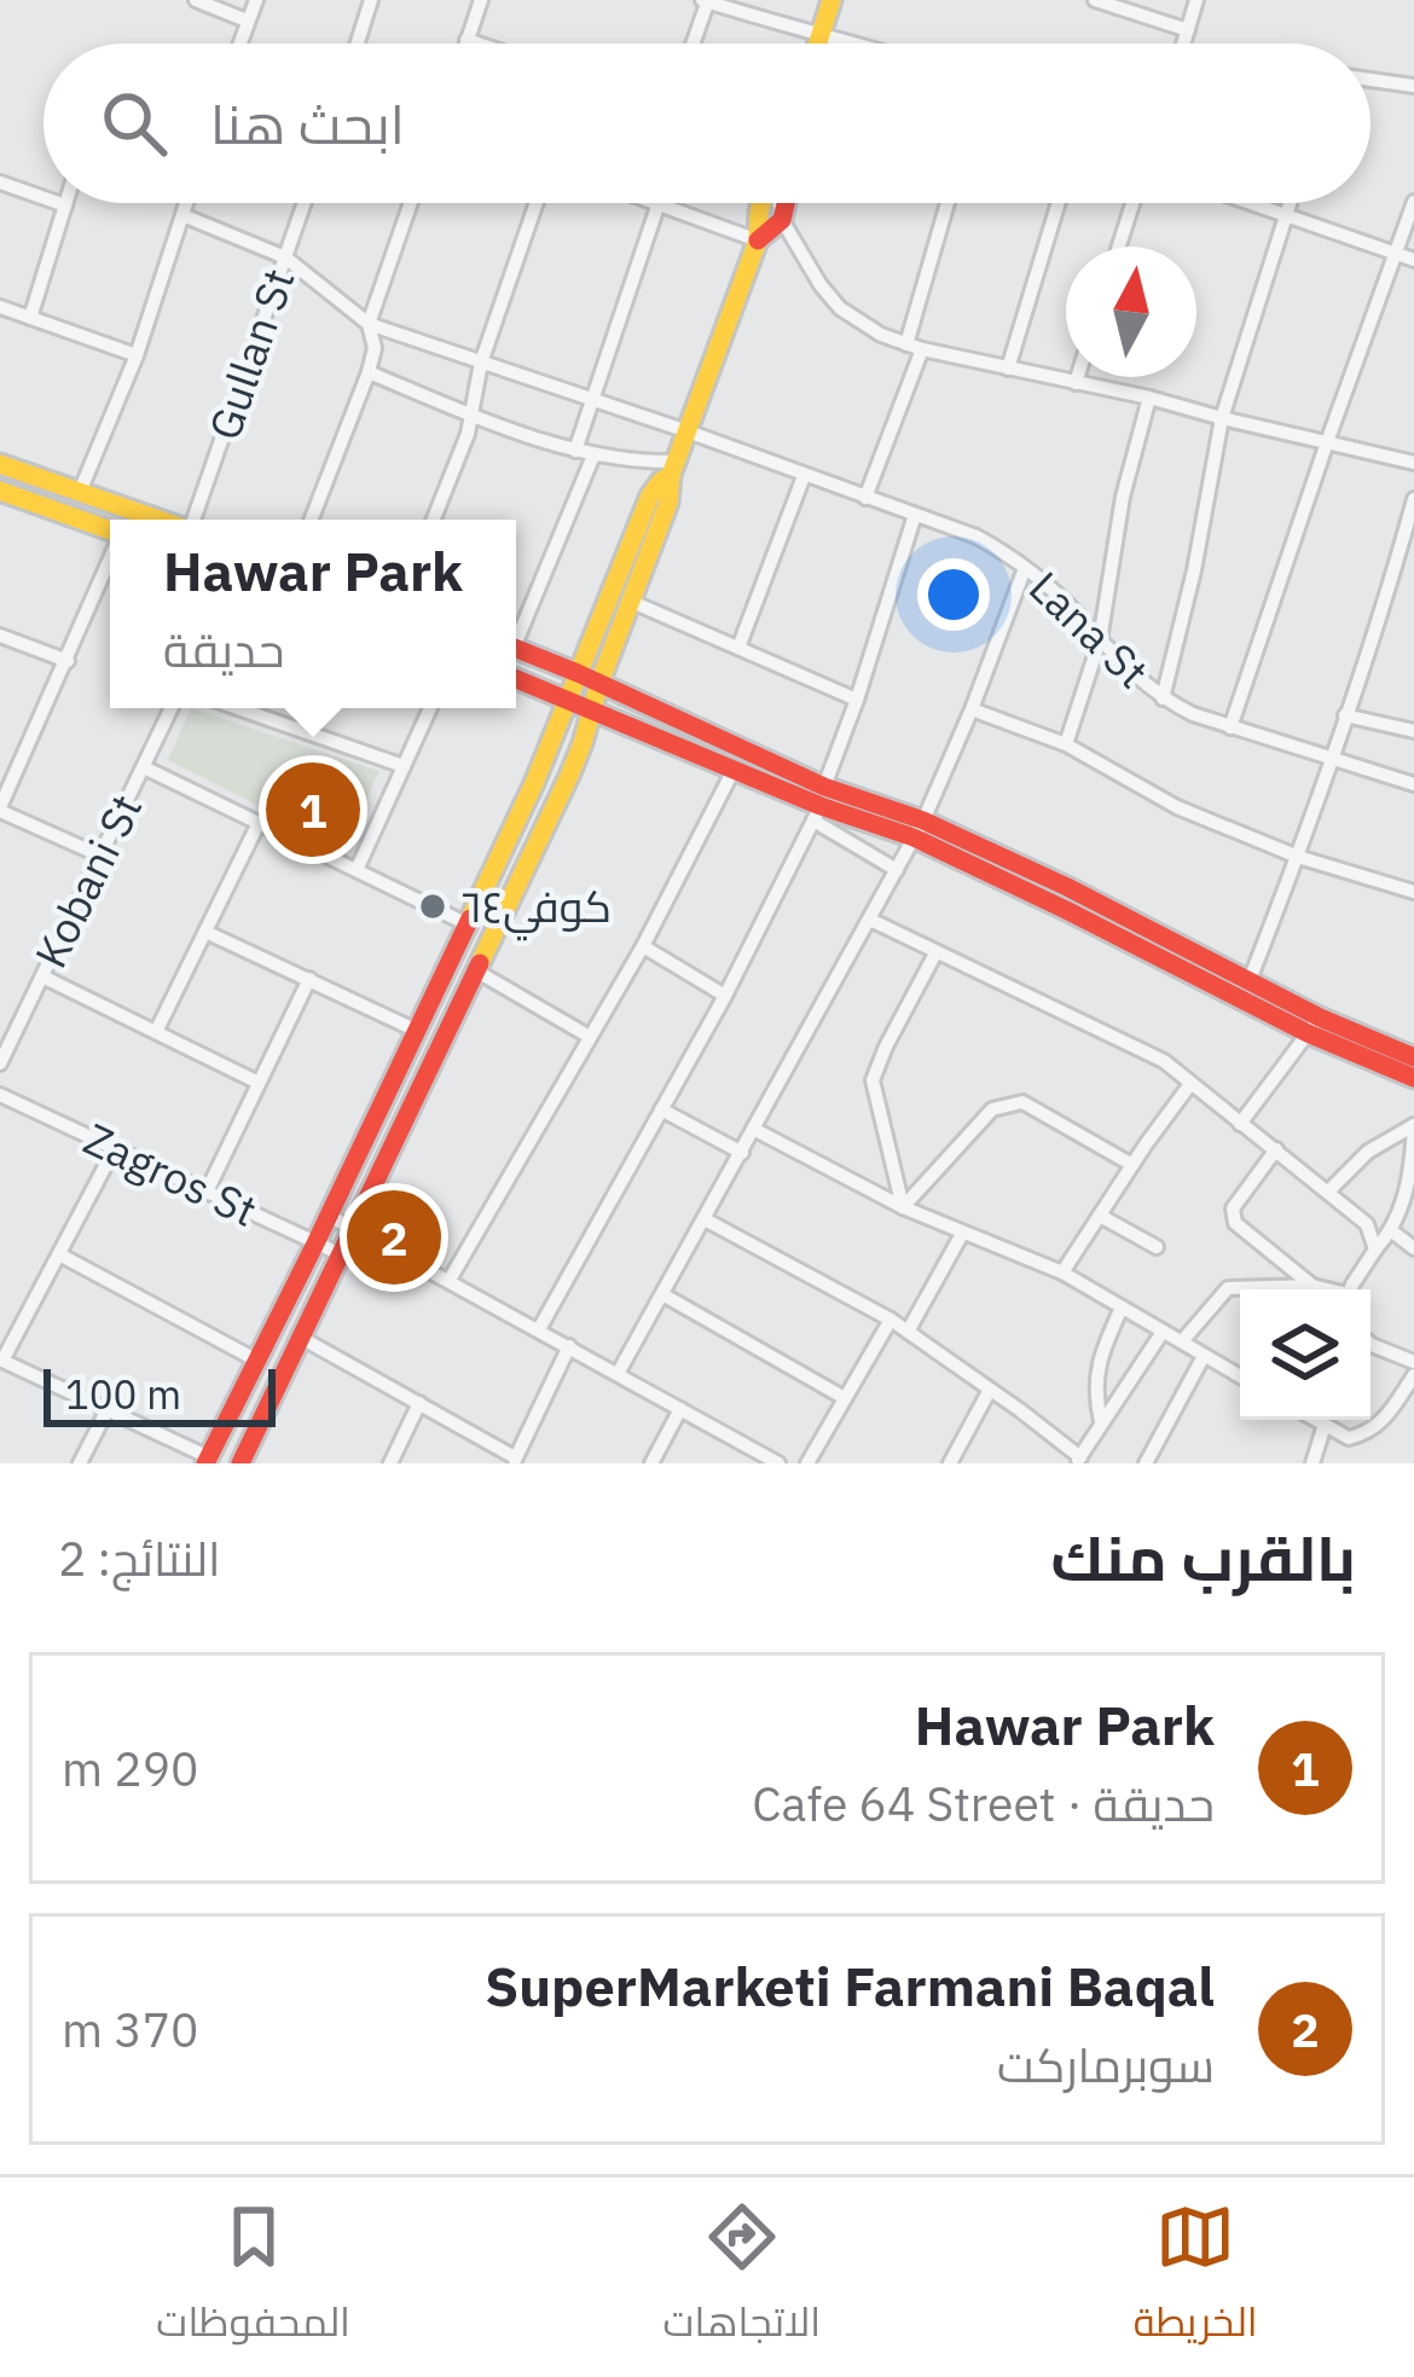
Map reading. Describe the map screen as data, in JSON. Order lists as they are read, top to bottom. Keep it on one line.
{"streets":{"street":["Gullan St","Lana St","Kobani St","Zagros St"]},"places":["كوفي٦٤"],"scale_bar":"100 m","north":"top","page":{"search":"ابحث هنا","popup":["Hawar Park","حديقة"],"pins":["1","2"],"scale":"100 m","heading":["بالقرب منك","النتائج: 2"],"list":[{"mark":"1","name":"Hawar Park","note":"حديقة · Cafe 64 Street","value":"290 m"},{"mark":"2","name":"SuperMarketi Farmani Baqal","note":"سوبرماركت","value":"370 m"}],"nav":["الخريطة","الاتجاهات","المحفوظات"]}}
